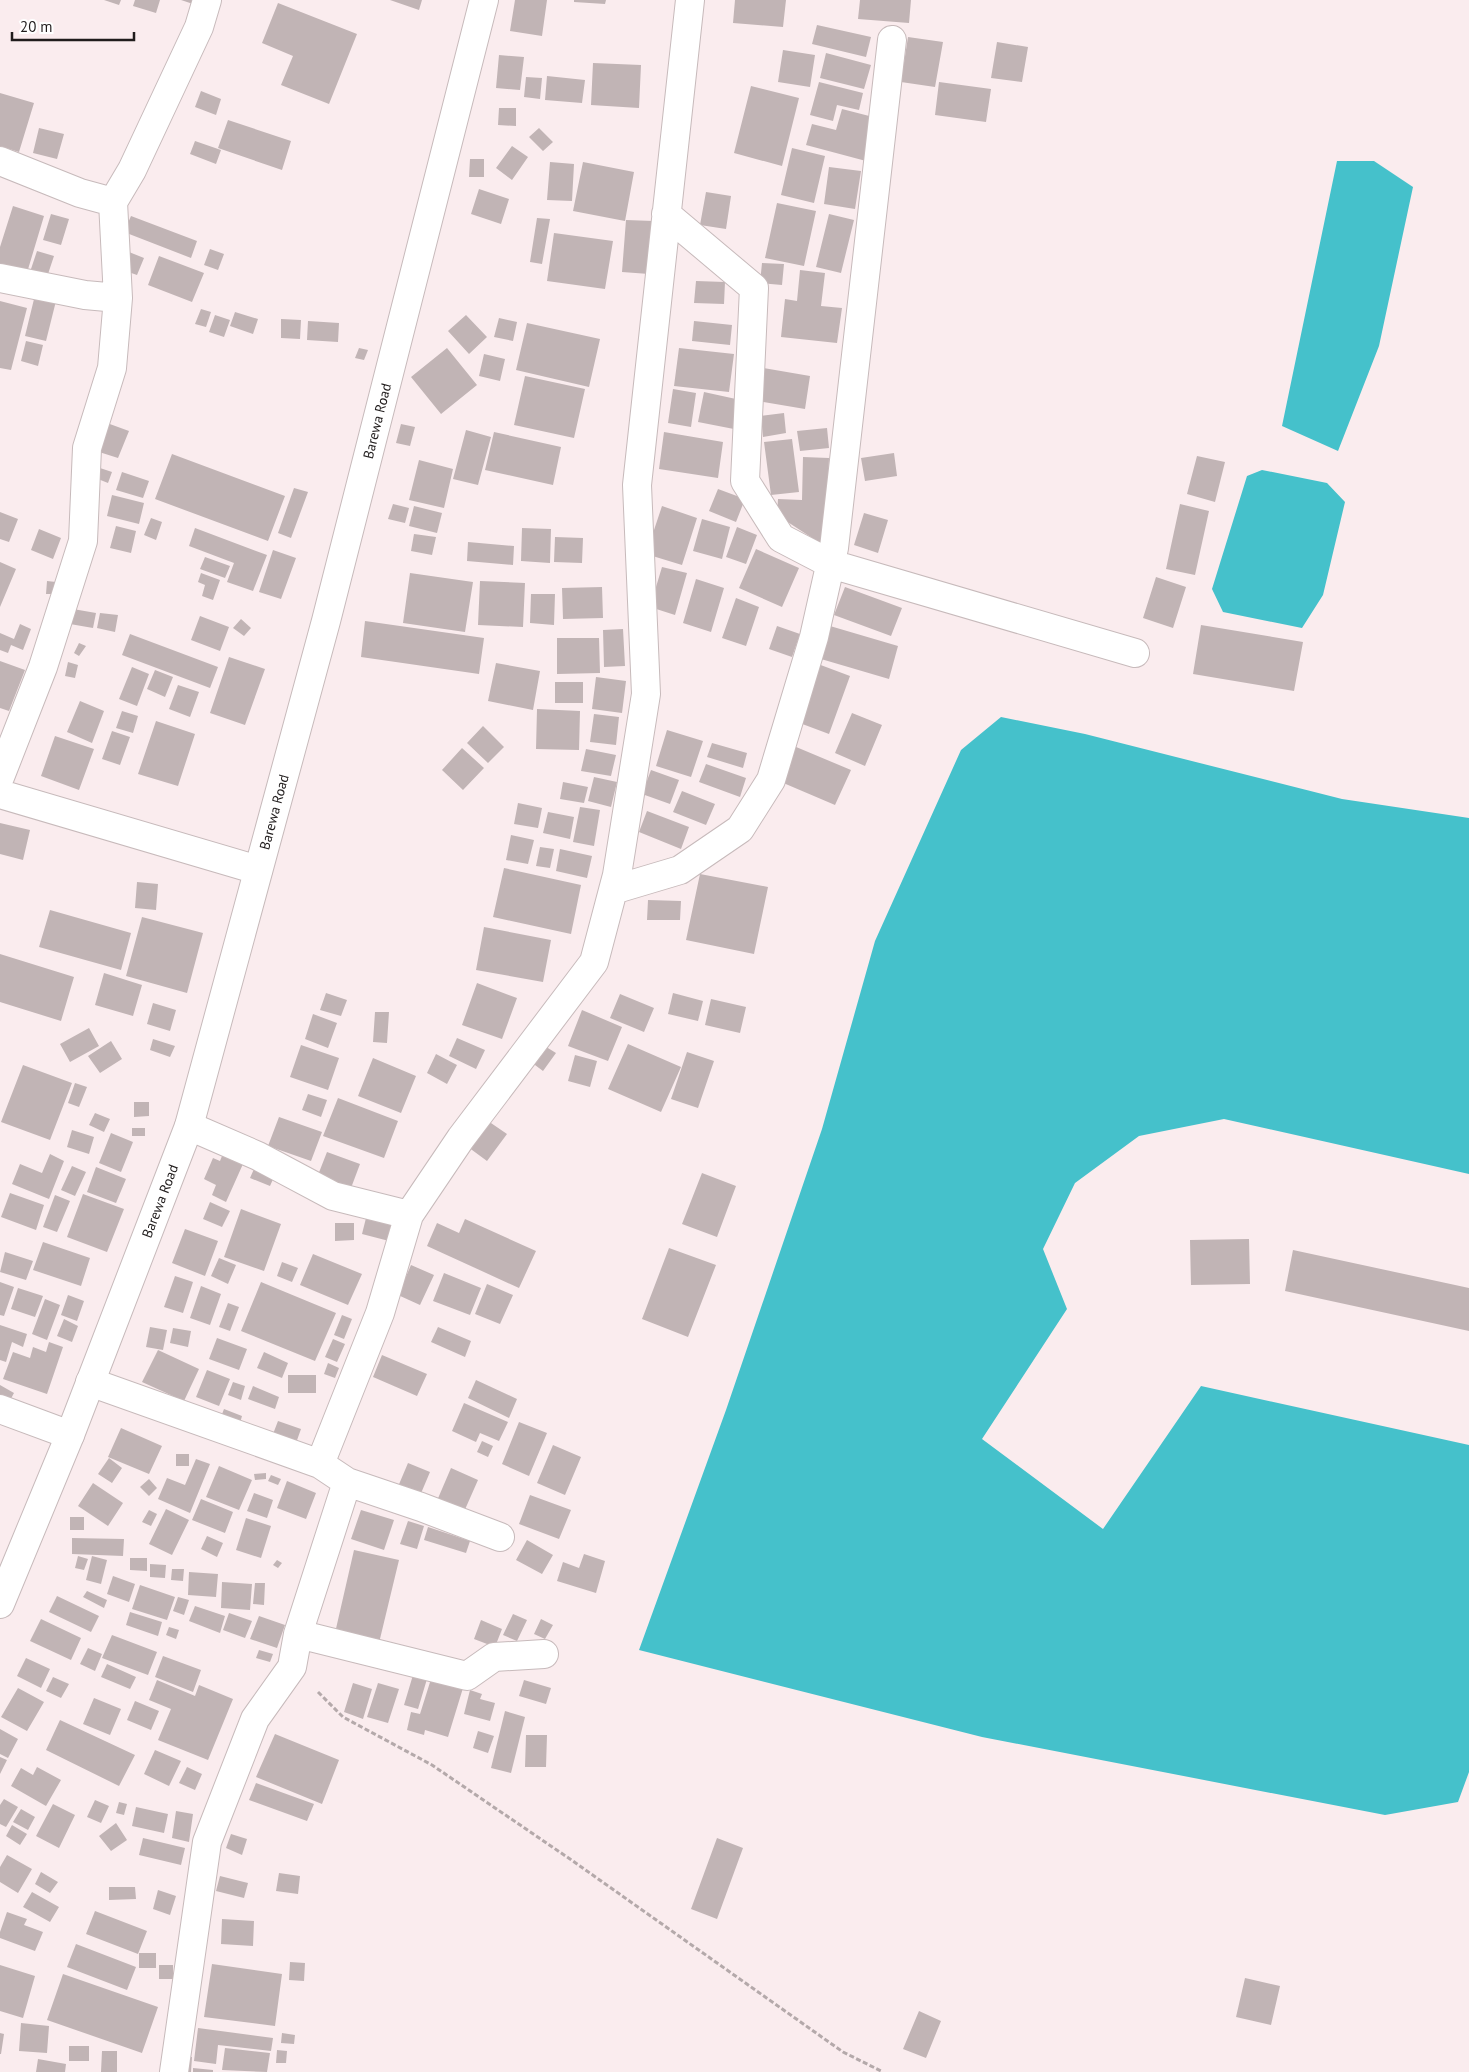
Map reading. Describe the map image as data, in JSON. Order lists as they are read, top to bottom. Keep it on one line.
{"streets":{"street":["Barewa Road"]},"scale_bar":"20 m"}
